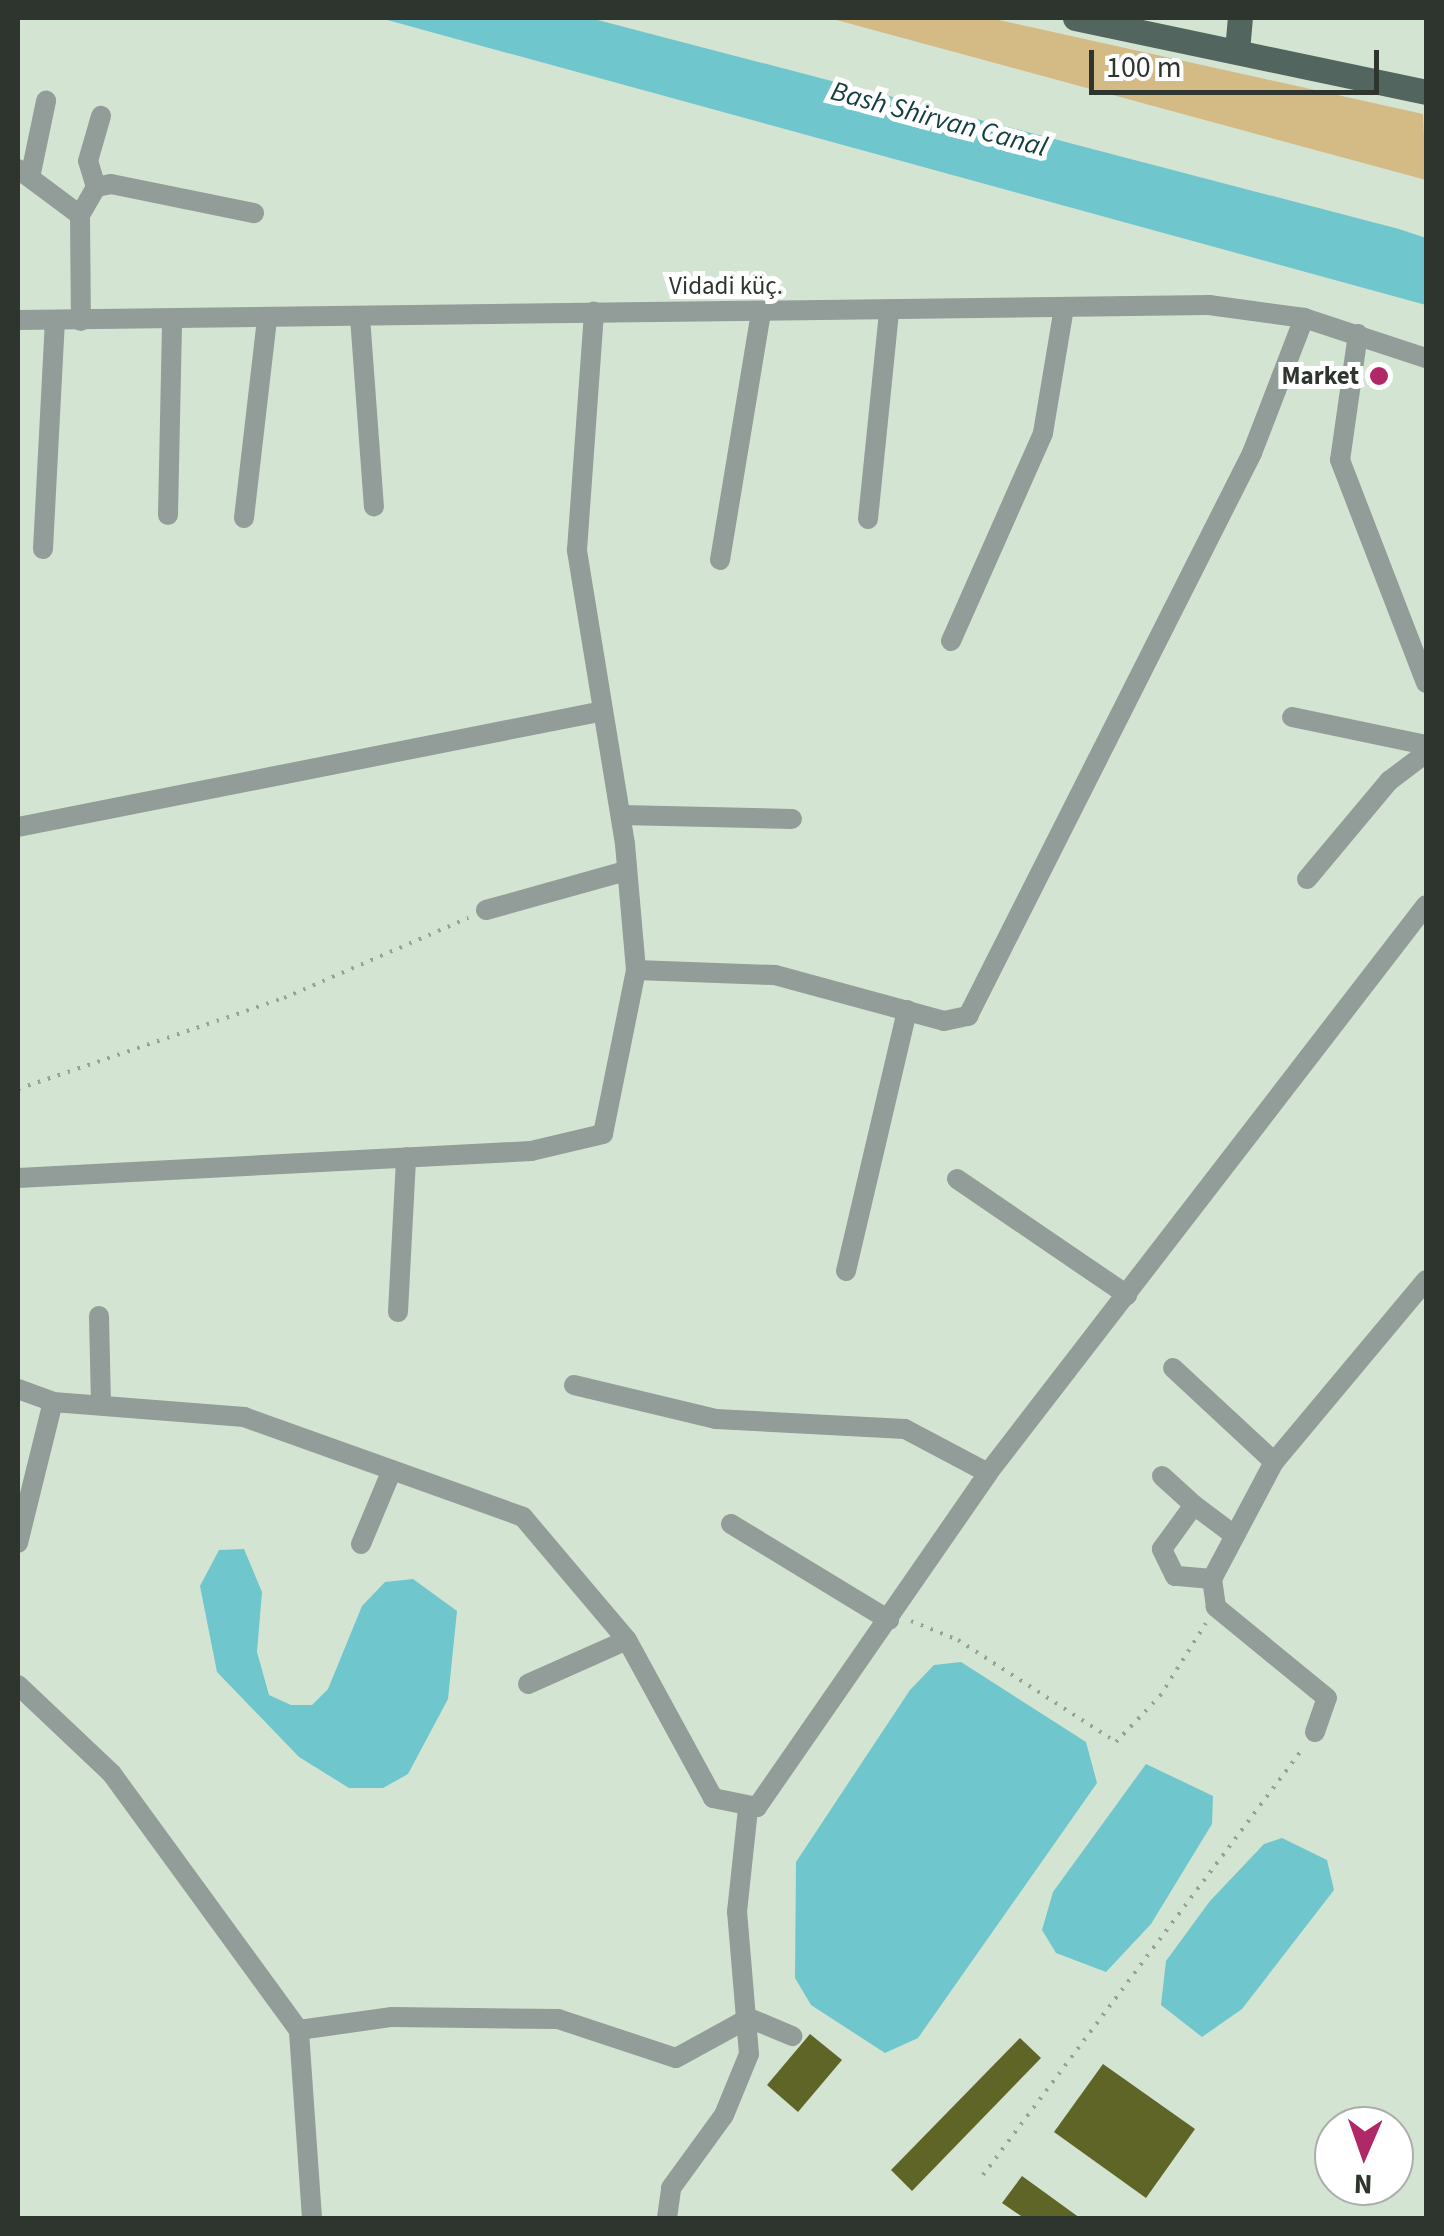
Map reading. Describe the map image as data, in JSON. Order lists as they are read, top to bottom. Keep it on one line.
{"streets":{"street":["Vidadi küç."]},"water":["Bash Shirvan Canal"],"places":["Market"],"scale_bar":"100 m","north":"bottom"}
